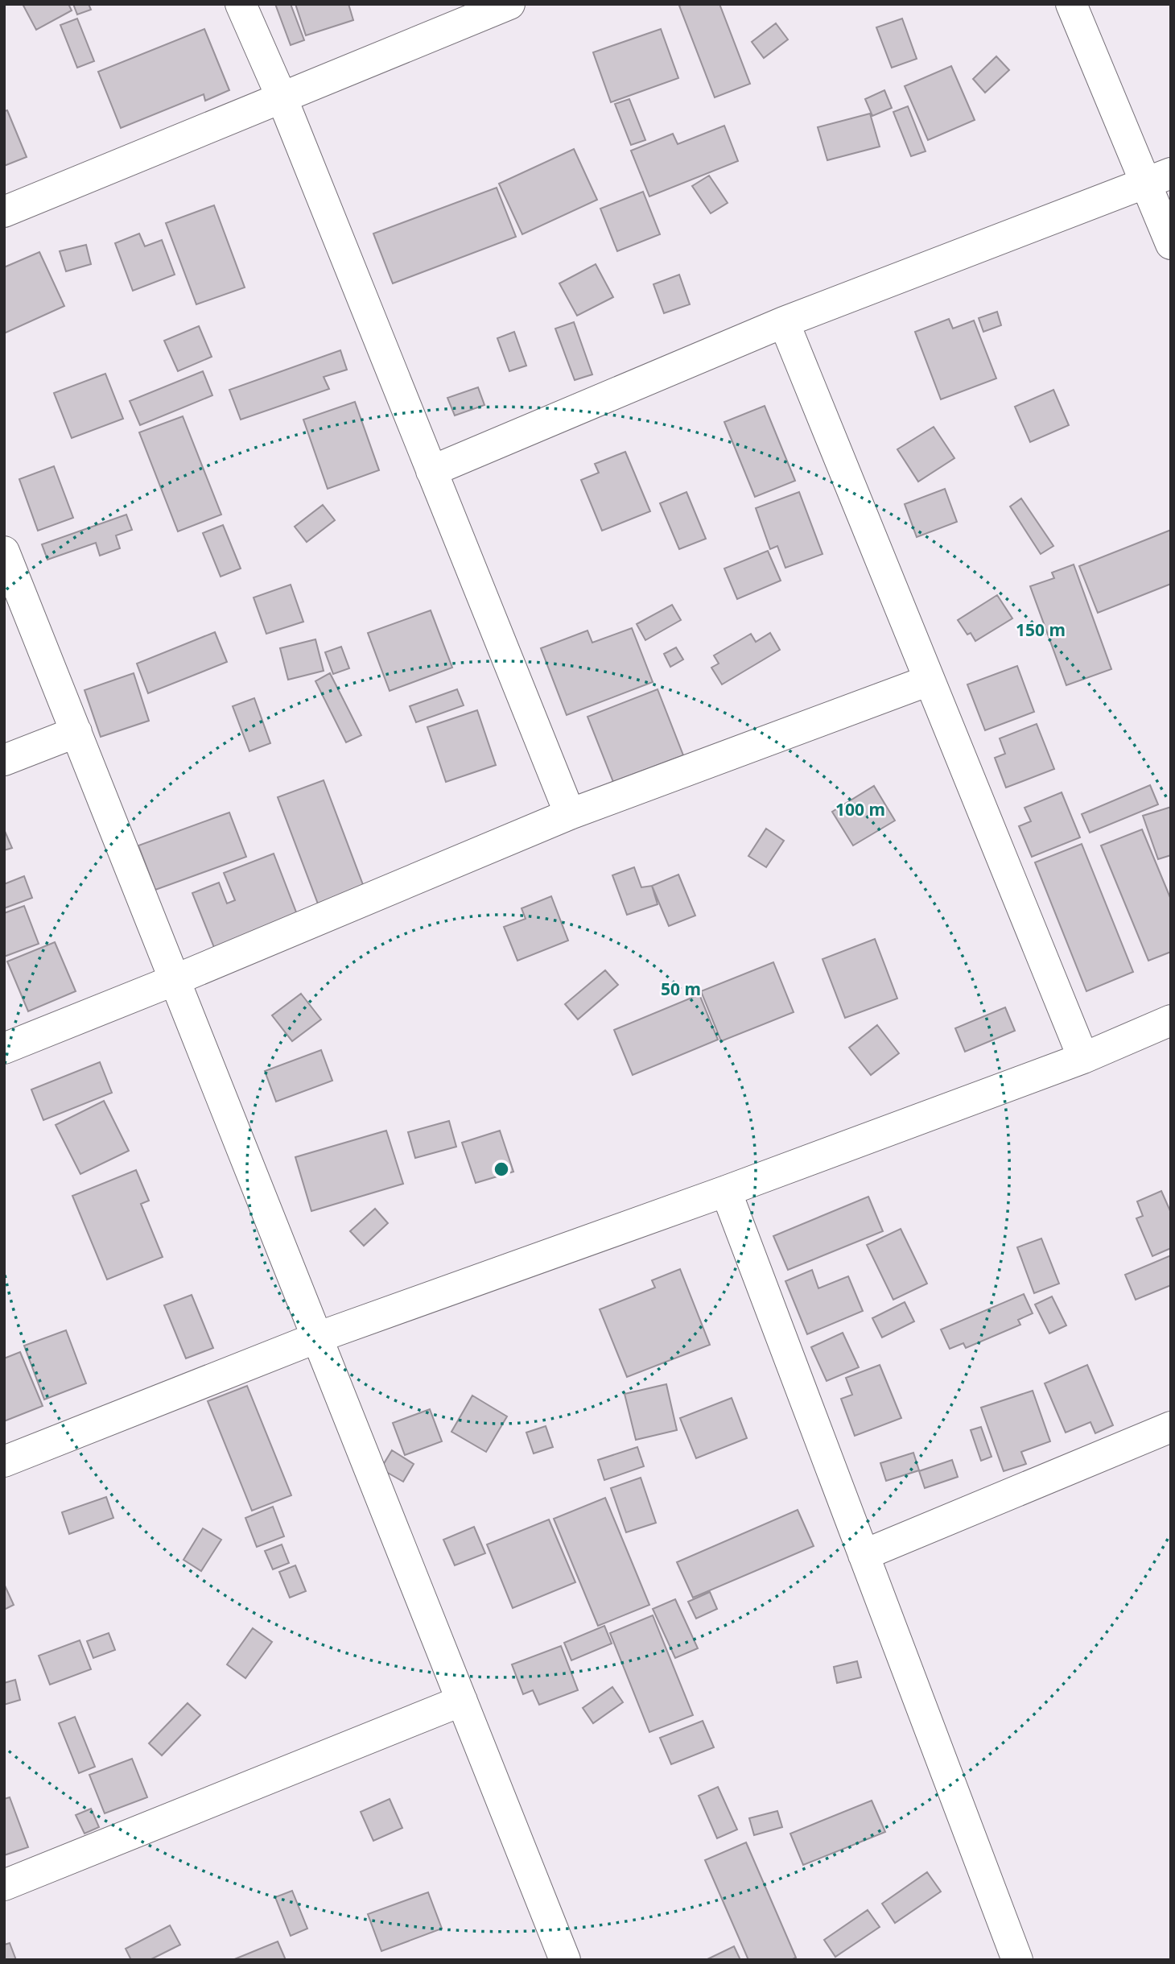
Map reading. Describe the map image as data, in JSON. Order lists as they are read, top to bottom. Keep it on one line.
{"rings":["150 m","100 m","50 m"]}
